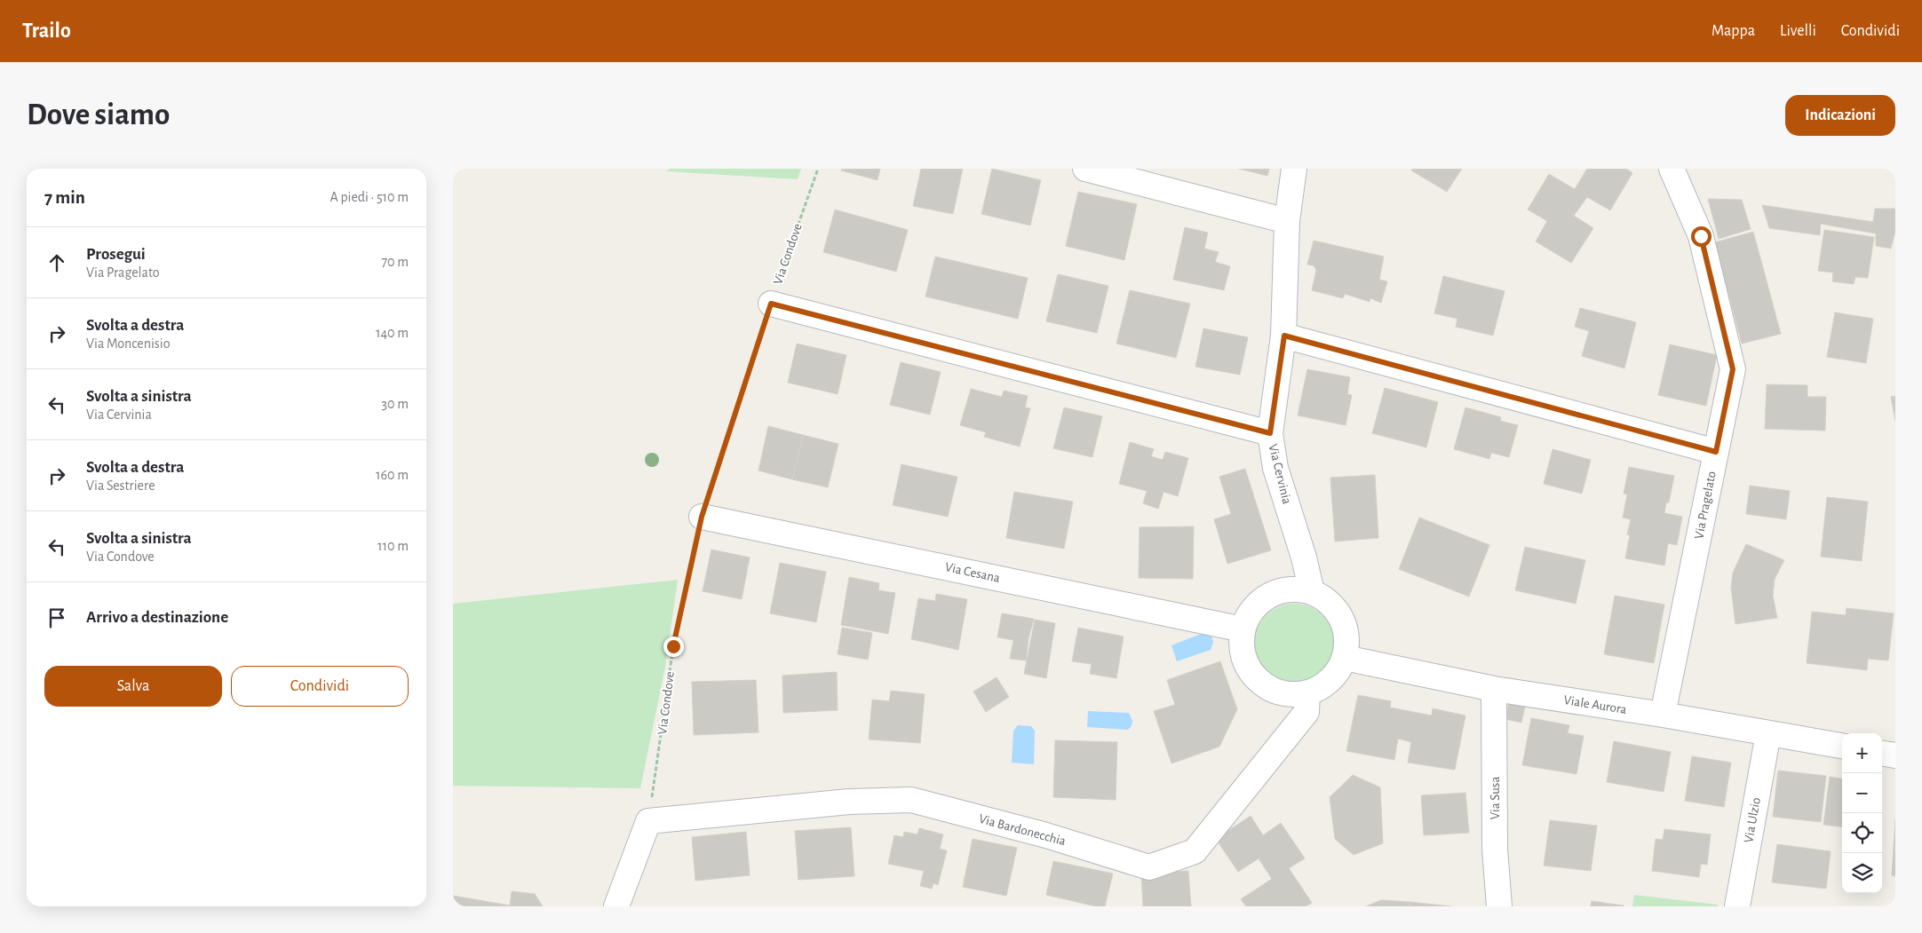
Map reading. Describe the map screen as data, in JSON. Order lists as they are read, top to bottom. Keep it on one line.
{"streets":{"street":["Via Cervinia","Via Pragelato","Via Cesana","Viale Aurora","Via Susa","Via Ulzio","Via Bardonecchia"],"path":["Via Condove"]},"crossings":[["Via Condove","Via Cesana"],["Via Condove","Via Bardonecchia"],["Via Cervinia","Via Cesana"],["Via Cervinia","Viale Aurora"],["Via Cervinia","Via Bardonecchia"],["Via Pragelato","Viale Aurora"],["Via Cesana","Viale Aurora"],["Via Cesana","Via Bardonecchia"],["Viale Aurora","Via Susa"],["Viale Aurora","Via Ulzio"],["Viale Aurora","Via Bardonecchia"]],"page":{"header":"Trailo","nav":["Mappa","Livelli","Condividi"],"buttons":["Indicazioni",["Salva","Condividi"]],"title":"Dove siamo","heading":["7 min","A piedi · 510 m"],"list":[["Prosegui","Via Pragelato","70 m"],["Svolta a destra","Via Moncenisio","140 m"],["Svolta a sinistra","Via Cervinia","30 m"],["Svolta a destra","Via Sestriere","160 m"],["Svolta a sinistra","Via Condove","110 m"],"Arrivo a destinazione"],"map_buttons":["+","−"]}}
